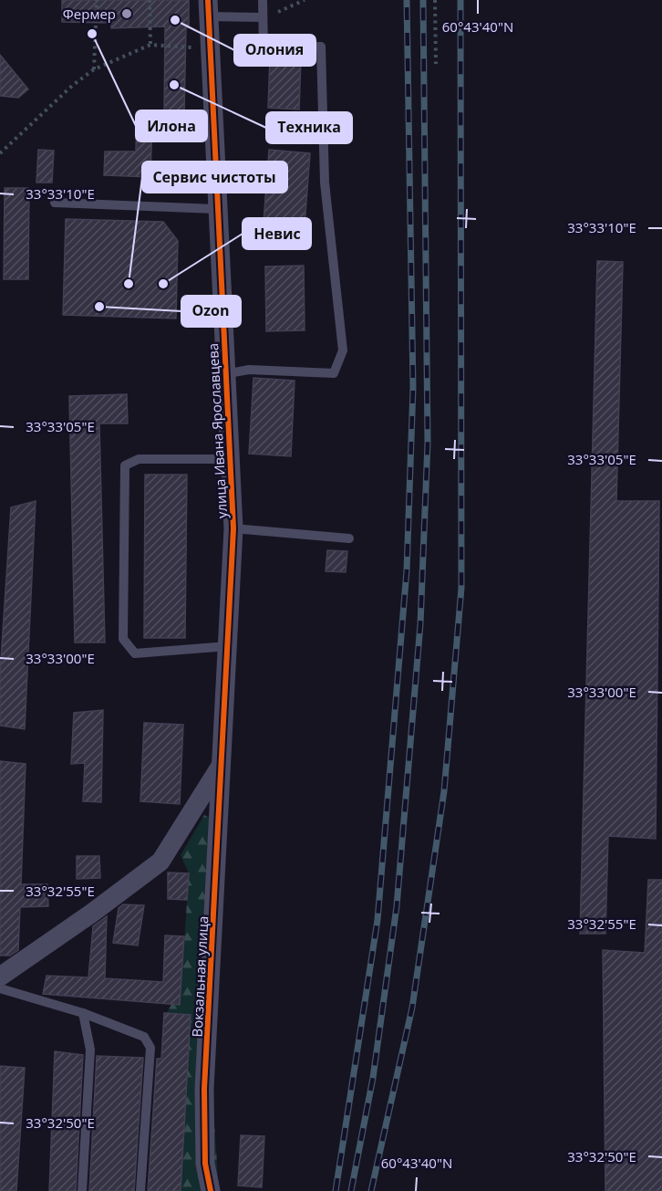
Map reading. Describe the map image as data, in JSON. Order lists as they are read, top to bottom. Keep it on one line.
{"streets":{"street":["улица Ивана Ярославцева","Вокзальная улица"]},"crossings":[["улица Ивана Ярославцева","Вокзальная улица"]],"places":["Фермер","Олония","Илона","Техника","Сервис чистоты","Невис","Ozon"],"coordinates":["60°43'40\"N","33°33'10\"E","33°33'05\"E","33°33'00\"E","33°32'55\"E","33°32'50\"E"]}
